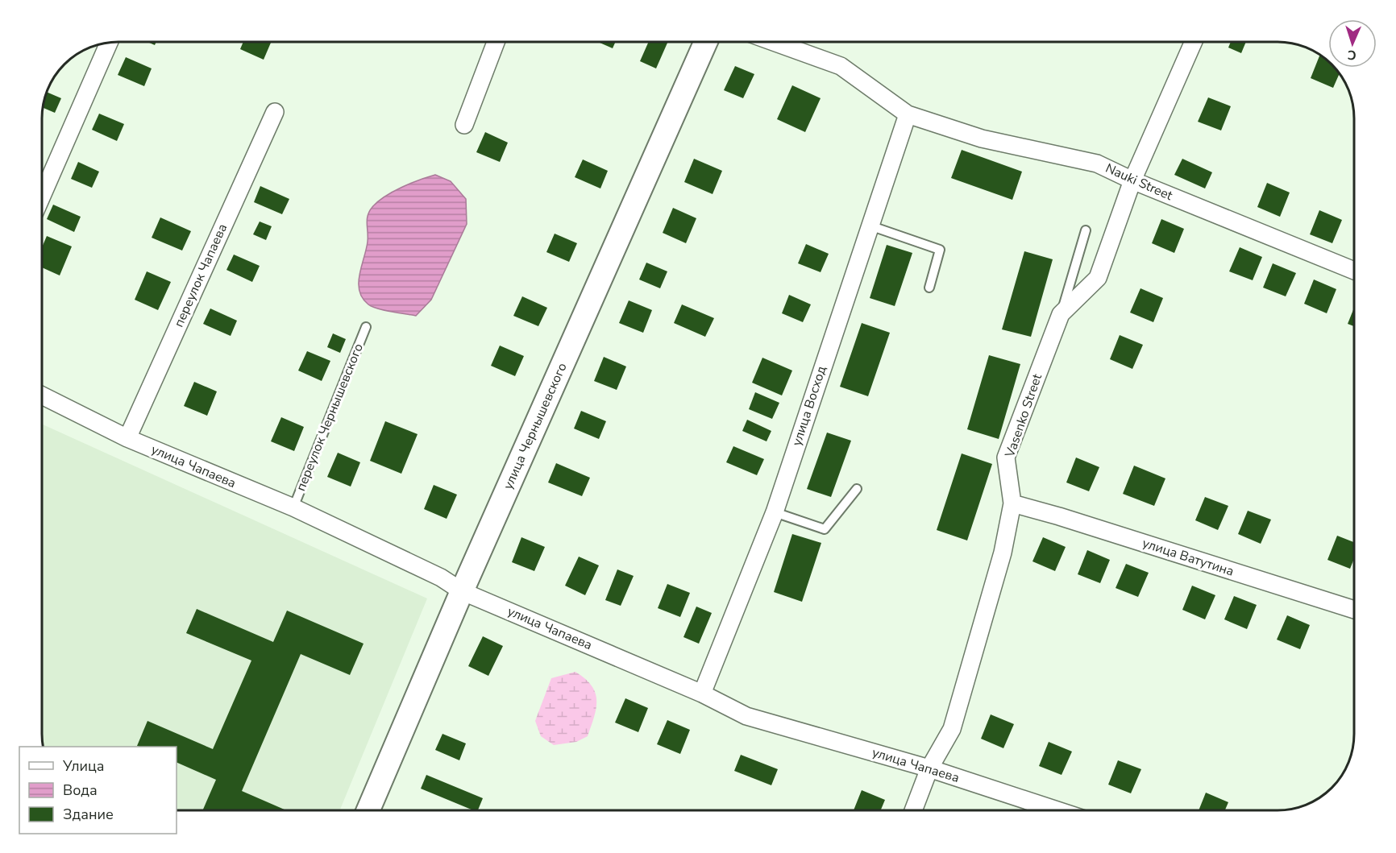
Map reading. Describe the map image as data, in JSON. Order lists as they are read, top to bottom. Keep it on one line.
{"streets":{"street":["Nauki Street","переулок Чапаева","улица Восход","Vasenko Street","улица Чернышевского","улица Чапаева","улица Ватутина"],"lane":["переулок Чернышевского"]},"crossings":[["Nauki Street","улица Восход"],["Nauki Street","Vasenko Street"],["переулок Чапаева","улица Чапаева"],["улица Восход","улица Чапаева"],["Vasenko Street","улица Чапаева"],["Vasenko Street","улица Ватутина"],["переулок Чернышевского","улица Чапаева"],["улица Чернышевского","улица Чапаева"]],"legend":["Улица","Вода","Здание"],"north":"bottom"}
